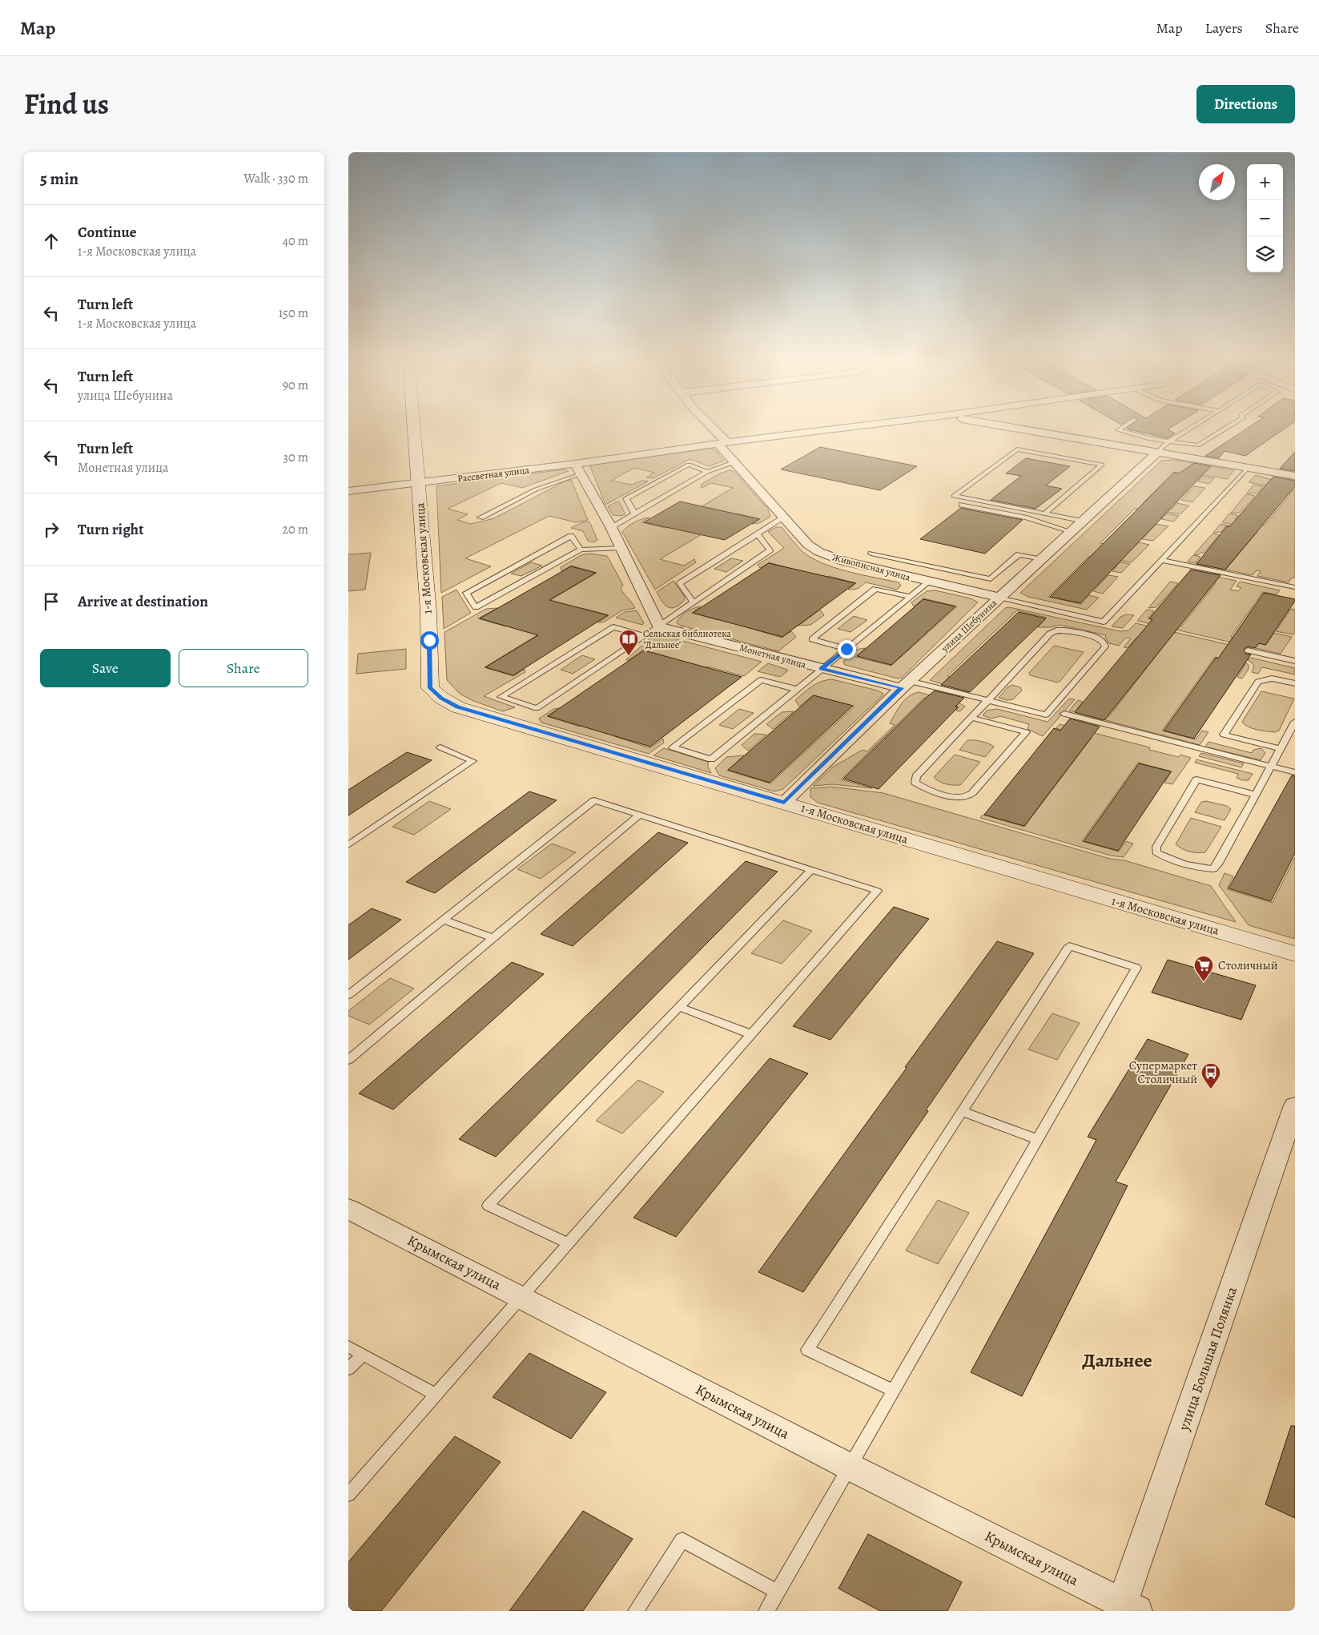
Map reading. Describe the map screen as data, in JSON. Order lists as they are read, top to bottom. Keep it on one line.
{"streets":{"street":["Рассветная улица","1-я Московская улица","Живописная улица","улица Шебунина","Монетная улица","Крымская улица","улица Большая Полянка"]},"crossings":[["Рассветная улица","1-я Московская улица"],["Рассветная улица","Живописная улица"],["1-я Московская улица","улица Шебунина"],["Живописная улица","улица Шебунина"],["улица Шебунина","Монетная улица"],["Крымская улица","улица Большая Полянка"]],"districts":["Дальнее"],"places":{"library":["Сельская библиотека \"Дальнее\""],"supermarket":["Столичный"],"bus stop":["Супермаркет Столичный"]},"north":"top right","page":{"header":"Map","nav":["Map","Layers","Share"],"title":"Find us","buttons":["Directions",["Save","Share"]],"heading":["5 min","Walk · 330 m"],"map_buttons":["+","−"],"list":[["Continue","1-я Московская улица","40 m"],["Turn left","1-я Московская улица","150 m"],["Turn left","улица Шебунина","90 m"],["Turn left","Монетная улица","30 m"],["Turn right","20 m"],"Arrive at destination"]}}
